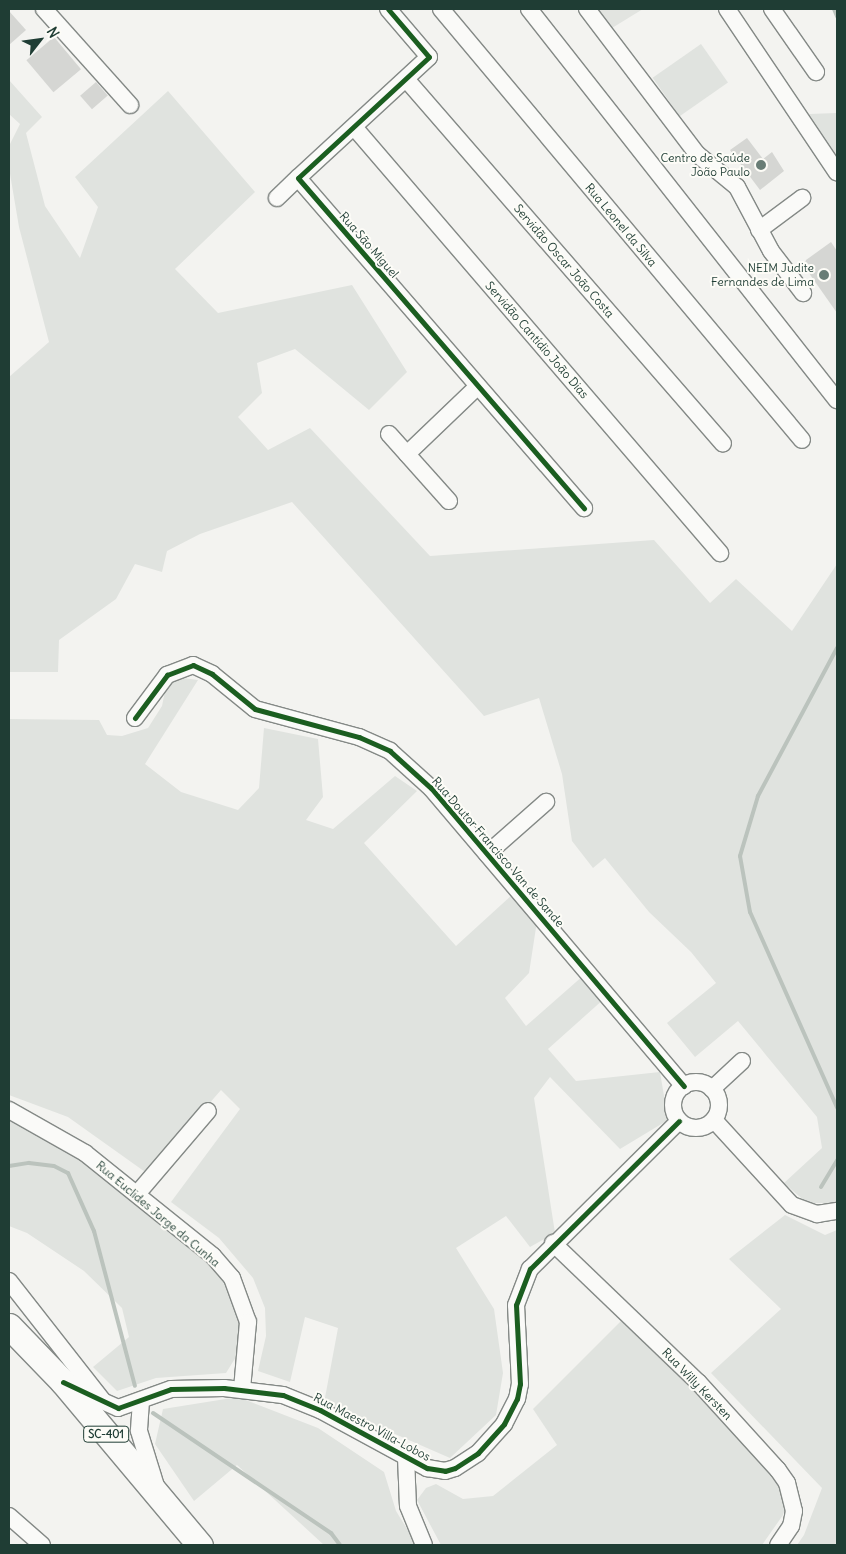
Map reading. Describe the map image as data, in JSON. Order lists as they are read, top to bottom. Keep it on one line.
{"streets":{"highway":["SC-401"],"street":["Rua Leonel da Silva","Rua São Miguel","Servidão Oscar João Costa","Servidão Cantídio João Dias","Rua Doutor Francisco Van de Sande","Rua Euclides Jorge da Cunha","Rua Willy Kersten","Rua Maestro Villa-Lobos"]},"crossings":[["Rua Doutor Francisco Van de Sande","Rua Maestro Villa-Lobos"],["Rua Euclides Jorge da Cunha","Rua Maestro Villa-Lobos"],["Rua Willy Kersten","Rua Maestro Villa-Lobos"],["Rua Maestro Villa-Lobos","SC-401"]],"places":["Centro de Saúde João Paulo","NEIM Judite Fernandes de Lima"],"north":"top right"}
